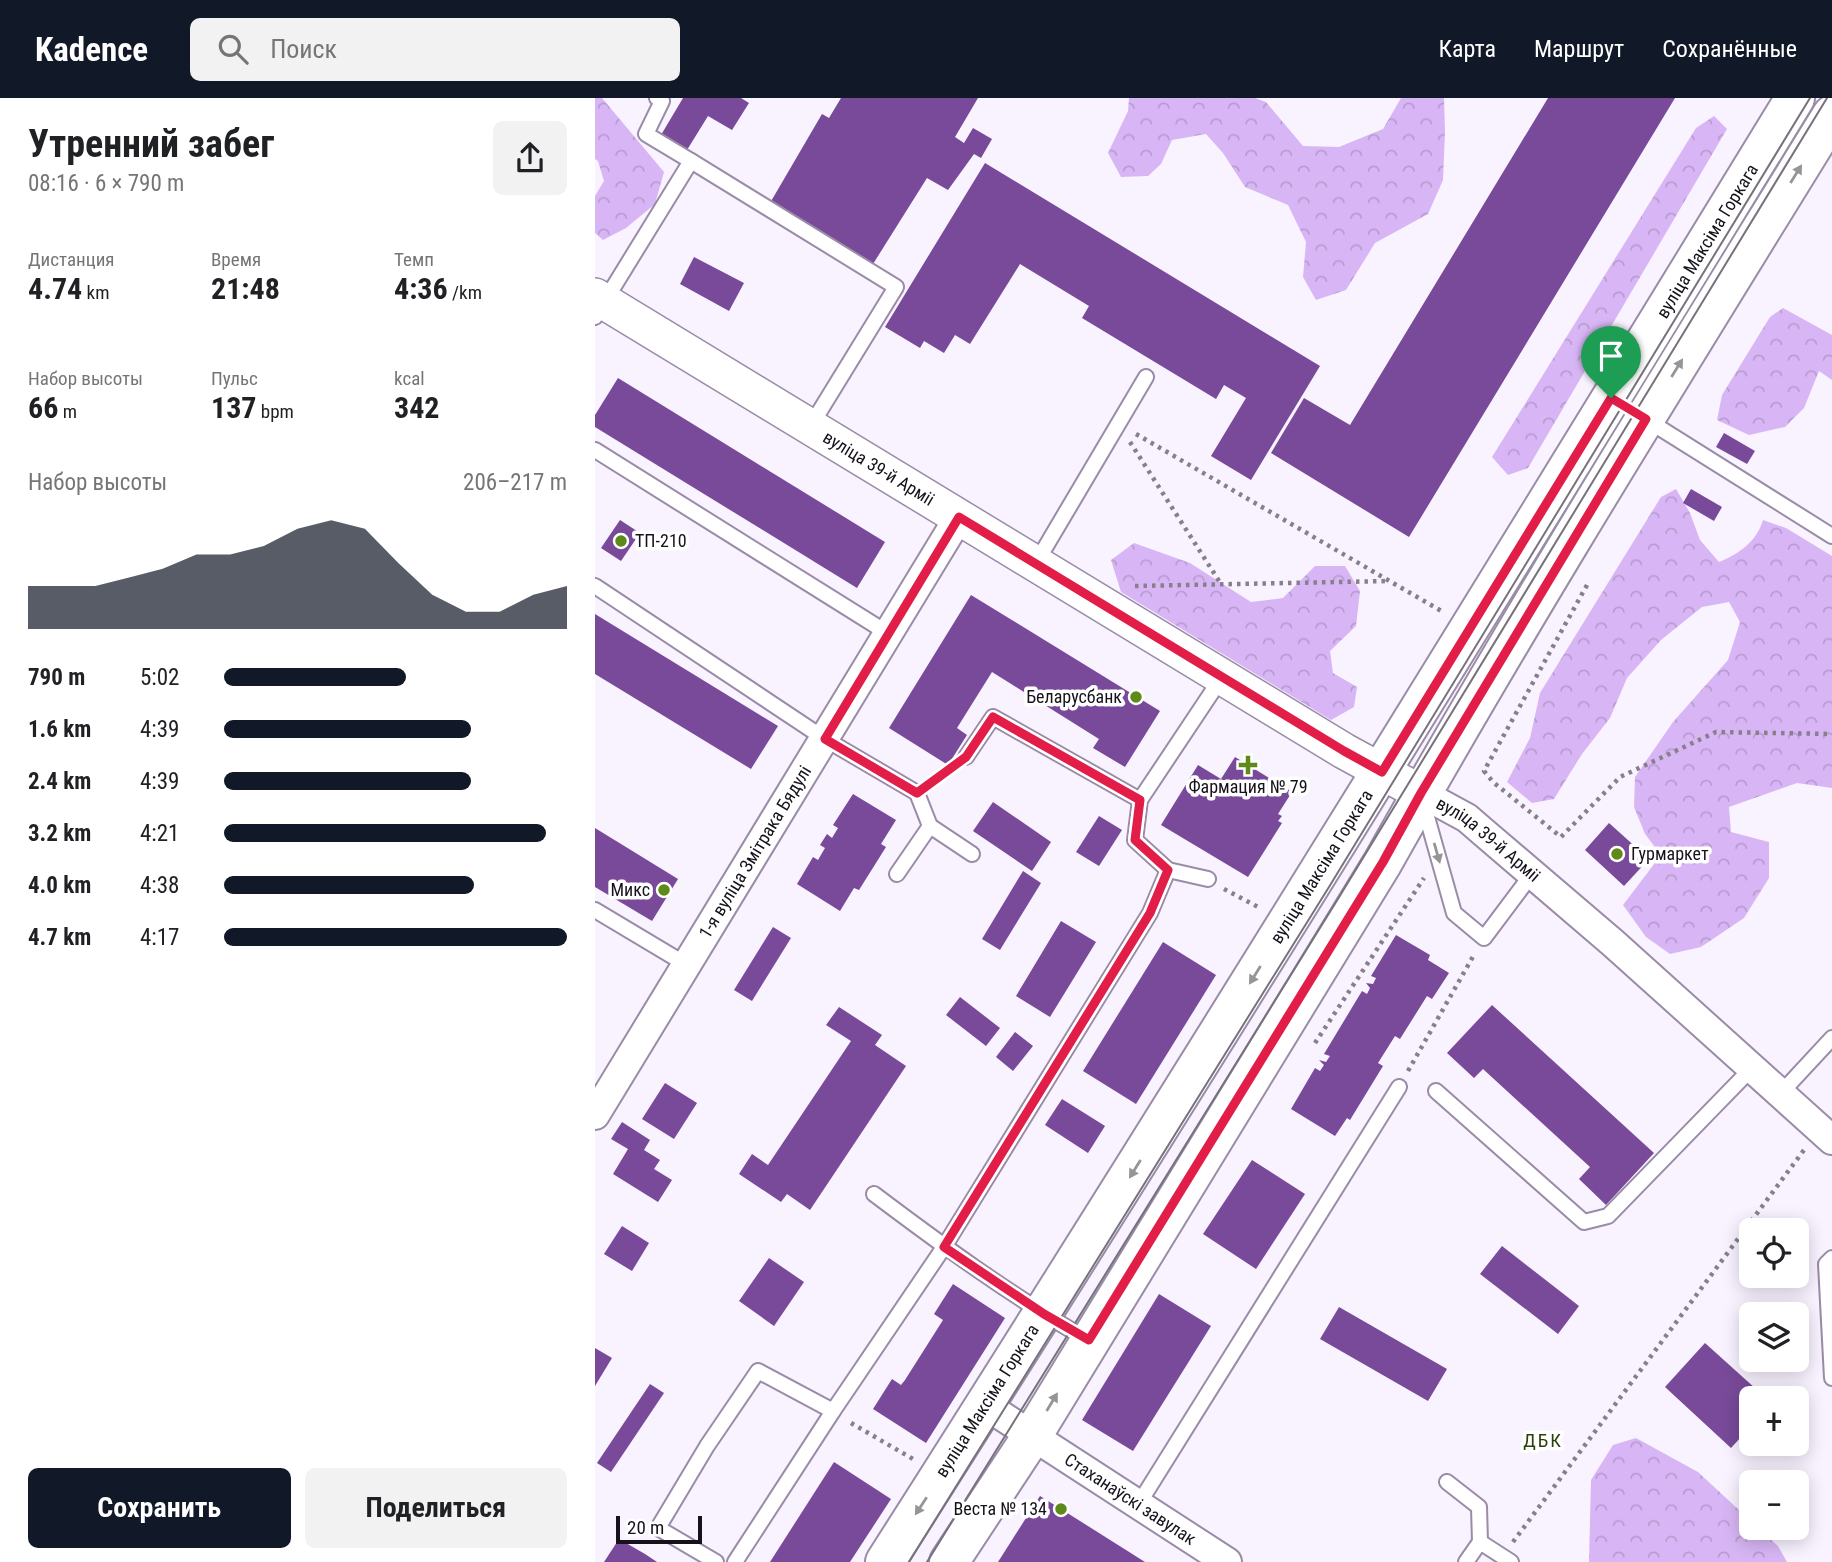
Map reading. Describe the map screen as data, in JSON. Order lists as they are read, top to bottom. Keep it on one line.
{"streets":{"main road":["вуліца Максіма Горкага"],"street":["вуліца 39-й Арміі","1-я вуліца Змітрака Бядулі","Стаханаўскі завулак"]},"crossings":[["вуліца Максіма Горкага","вуліца 39-й Арміі"],["вуліца Максіма Горкага","Стаханаўскі завулак"],["вуліца 39-й Арміі","1-я вуліца Змітрака Бядулі"]],"districts":["ДБК"],"places":{"other":["ТП-210","Беларусбанк","Гурмаркет","Микс","Веста № 134"],"health":["Фармация № 79"]},"scale_bar":"20 m","page":{"header":"Kadence","search":"Поиск","nav":["Карта","Маршрут","Сохранённые"],"heading":["Утренний забег","08:16 · 6 × 790 m"],"stats":[["Дистанция","4.74 km"],["Время","21:48"],["Темп","4:36 /km"],["Набор высоты","66 m"],["Пульс","137 bpm"],["kcal","342"]],"chart":["Набор высоты","206–217 m"],"list":[{"name":"790 m","note":"5:02"},{"name":"1.6 km","note":"4:39"},{"name":"2.4 km","note":"4:39"},{"name":"3.2 km","note":"4:21"},{"name":"4.0 km","note":"4:38"},{"name":"4.7 km","note":"4:17"}],"map_buttons":["+","−"],"buttons":["Сохранить","Поделиться"],"scale":"20 m"}}
